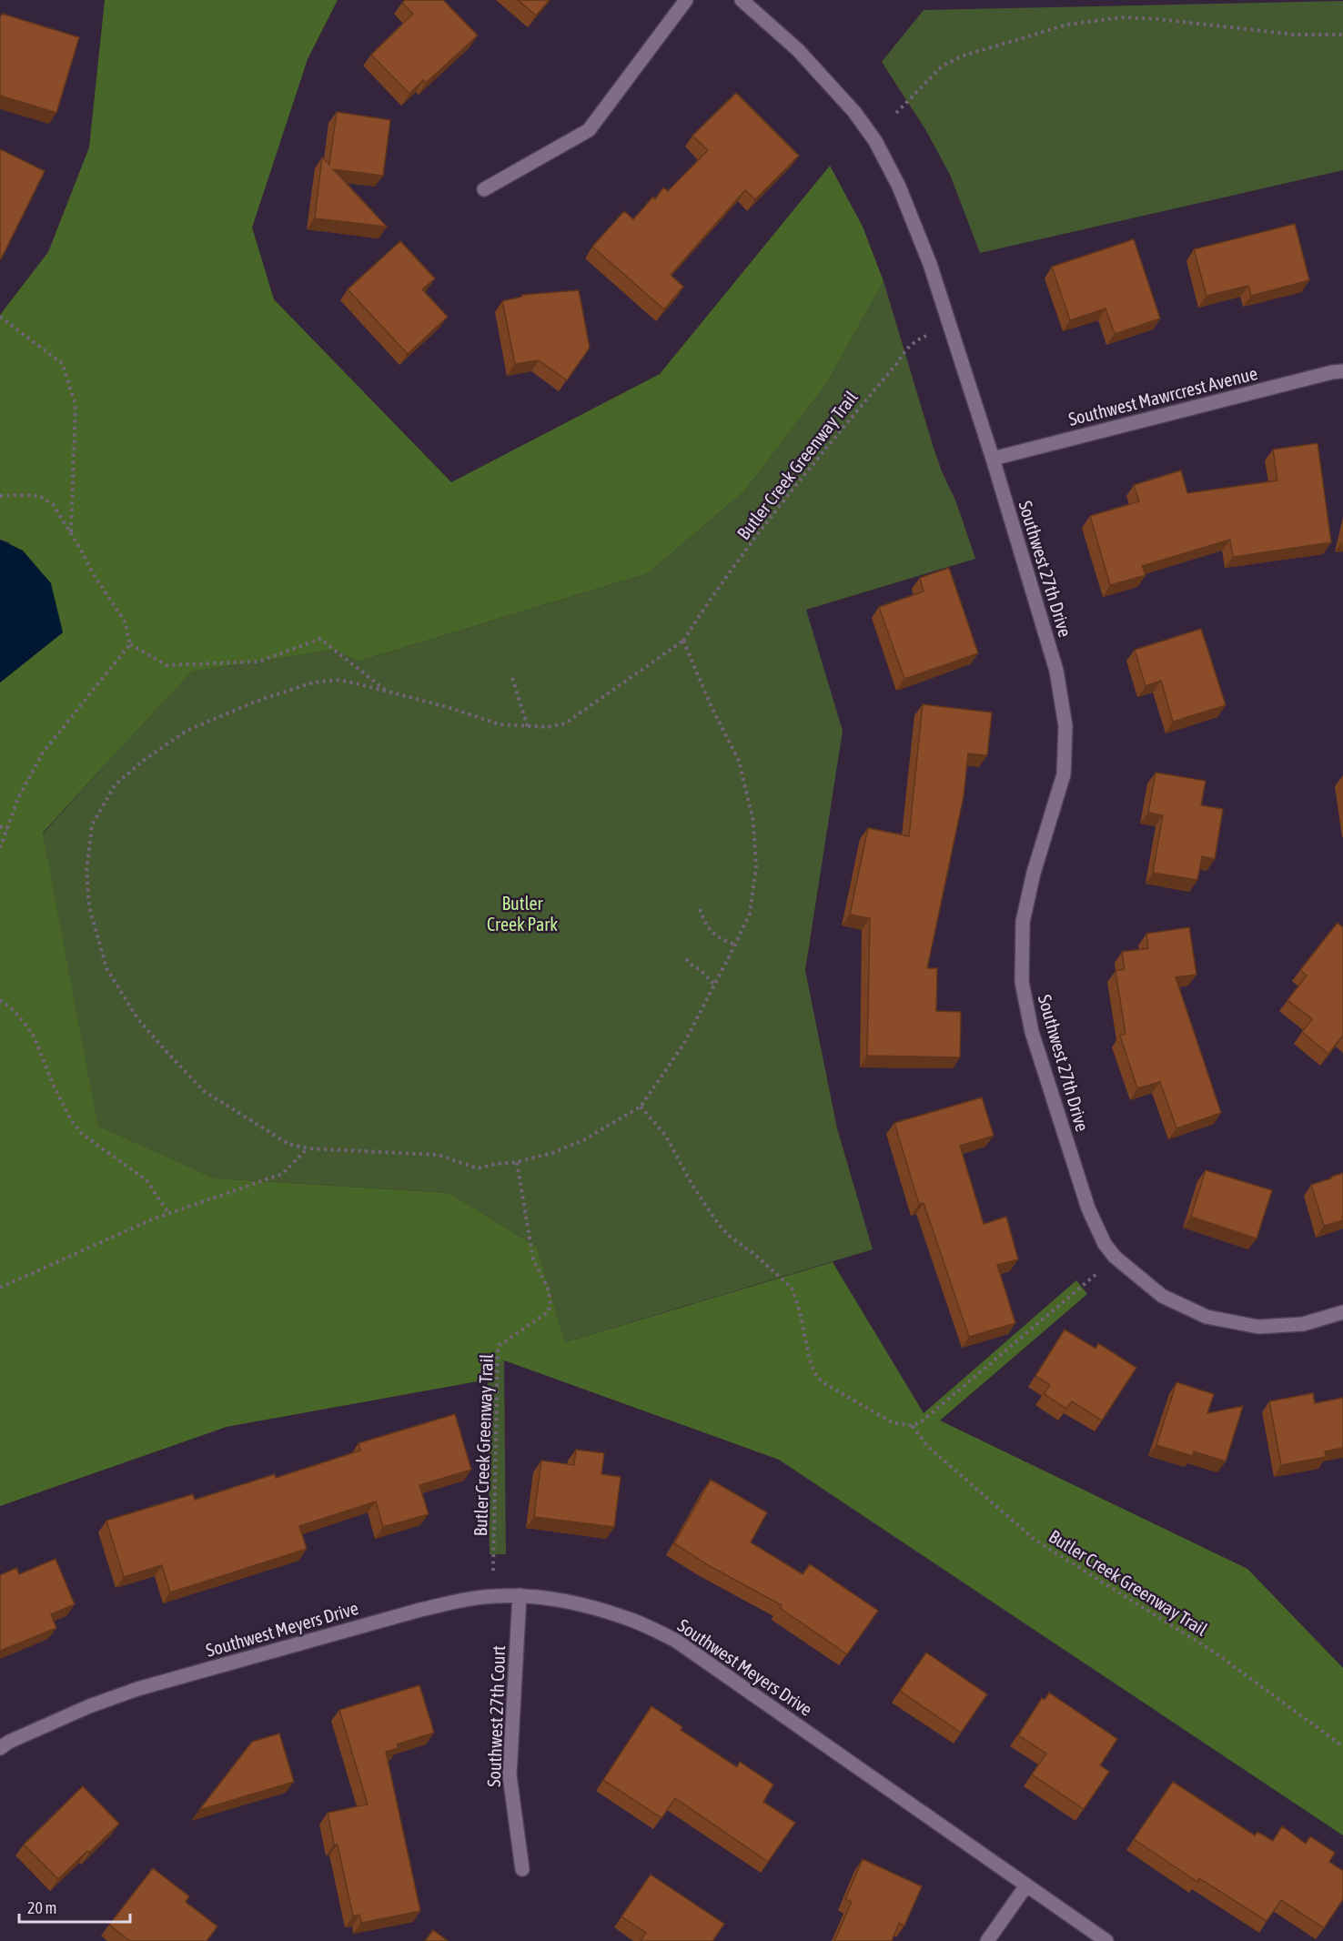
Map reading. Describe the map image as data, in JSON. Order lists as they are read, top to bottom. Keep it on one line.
{"streets":{"street":["Southwest Mawrcrest Avenue","Southwest 27th Drive","Southwest Meyers Drive","Southwest 27th Court"],"path":["Butler Creek Greenway Trail"]},"crossings":[["Southwest Mawrcrest Avenue","Southwest 27th Drive"],["Butler Creek Greenway Trail","Southwest 27th Drive"],["Butler Creek Greenway Trail","Southwest Meyers Drive"],["Southwest Meyers Drive","Southwest 27th Court"]],"parks":["Butler Creek Park"],"scale_bar":"20 m"}
